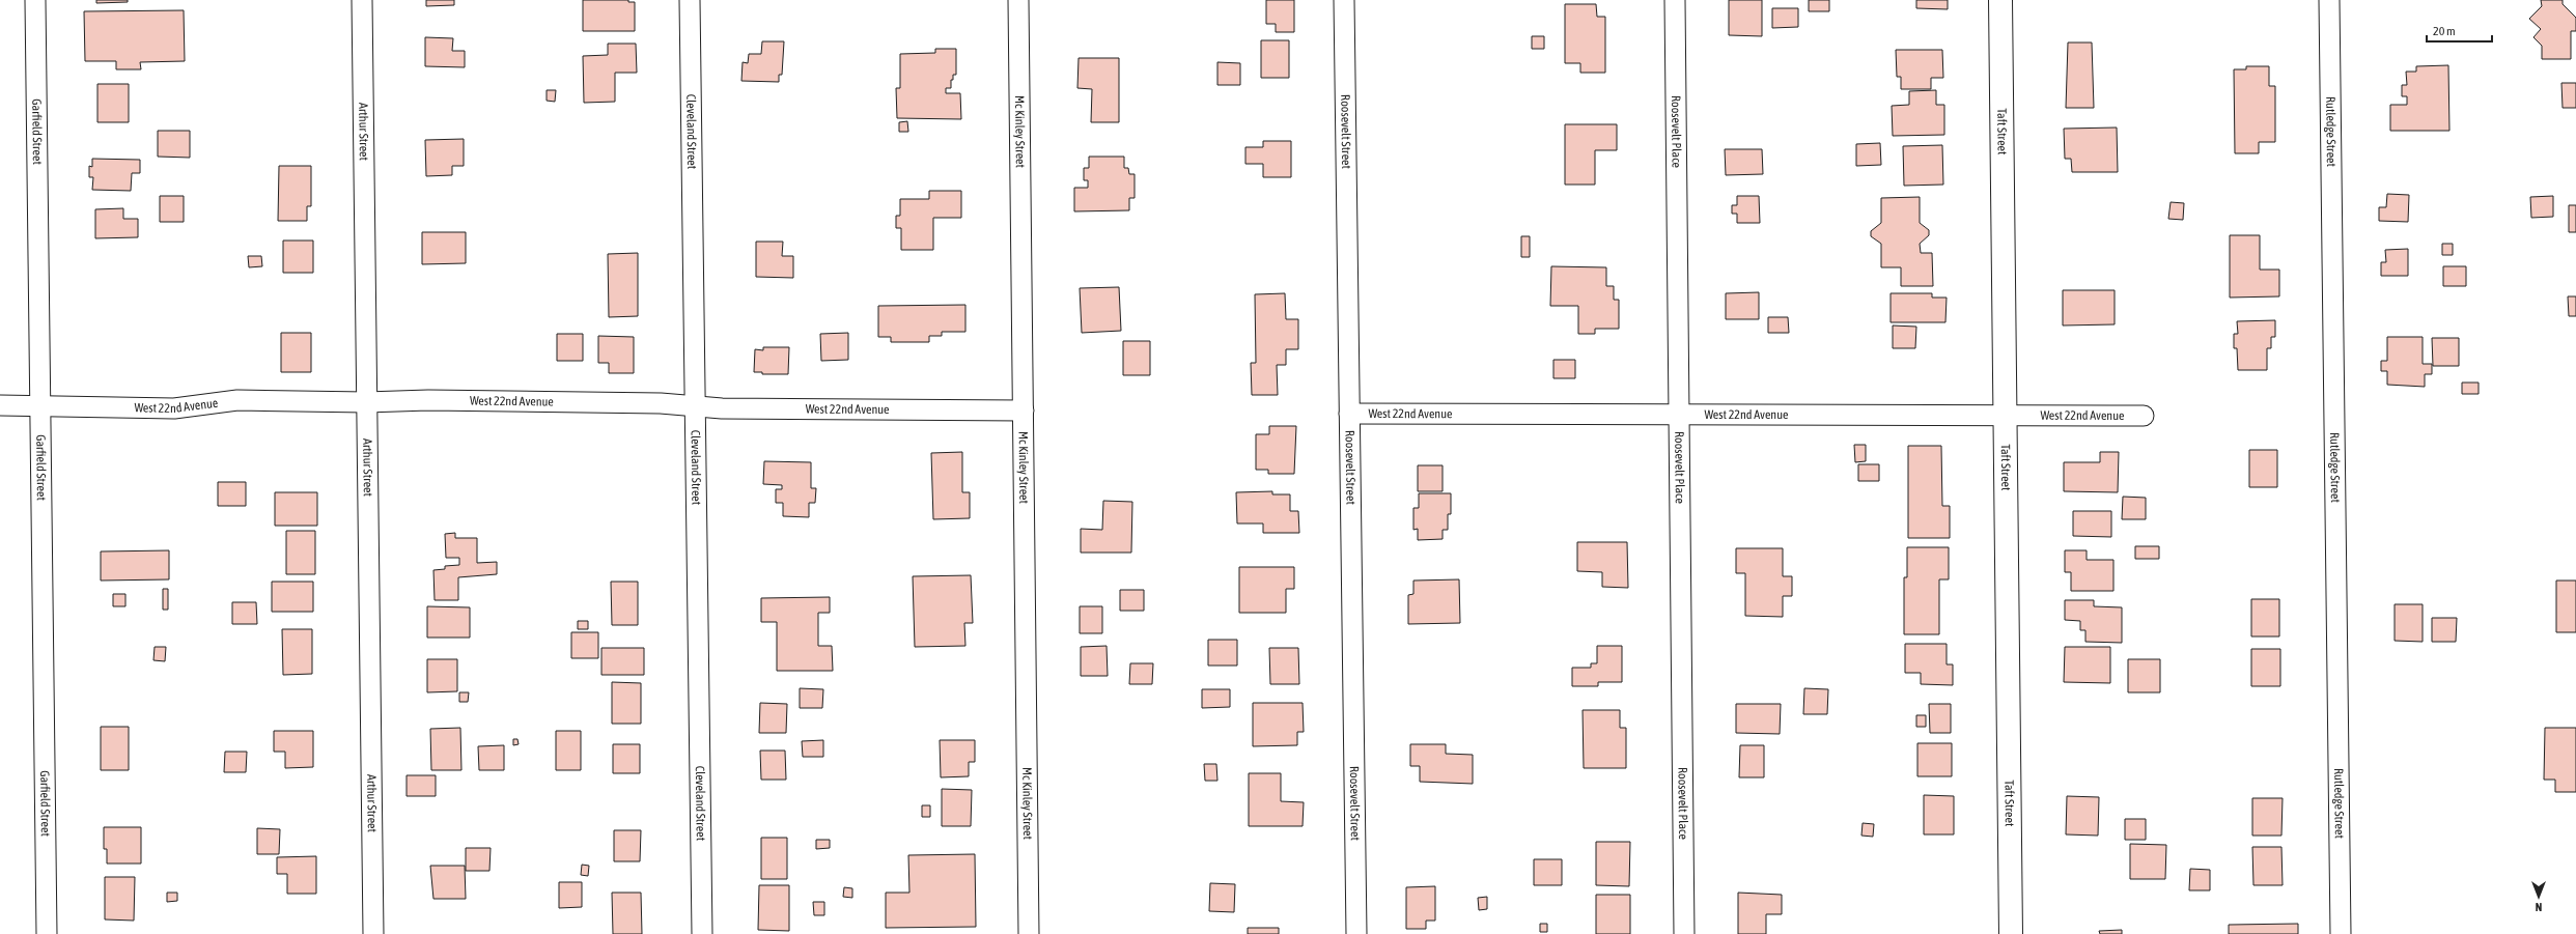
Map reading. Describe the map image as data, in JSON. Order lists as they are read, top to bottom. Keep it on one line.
{"streets":{"street":["Garfield Street","Arthur Street","Cleveland Street","Mc Kinley Street","Roosevelt Street","Roosevelt Place","Taft Street","Rutledge Street","West 22nd Avenue"]},"crossings":[["Garfield Street","West 22nd Avenue"],["Arthur Street","West 22nd Avenue"],["Cleveland Street","West 22nd Avenue"],["Mc Kinley Street","West 22nd Avenue"],["Roosevelt Street","West 22nd Avenue"],["Roosevelt Place","West 22nd Avenue"],["Taft Street","West 22nd Avenue"]],"scale_bar":"20 m","north":"bottom"}
